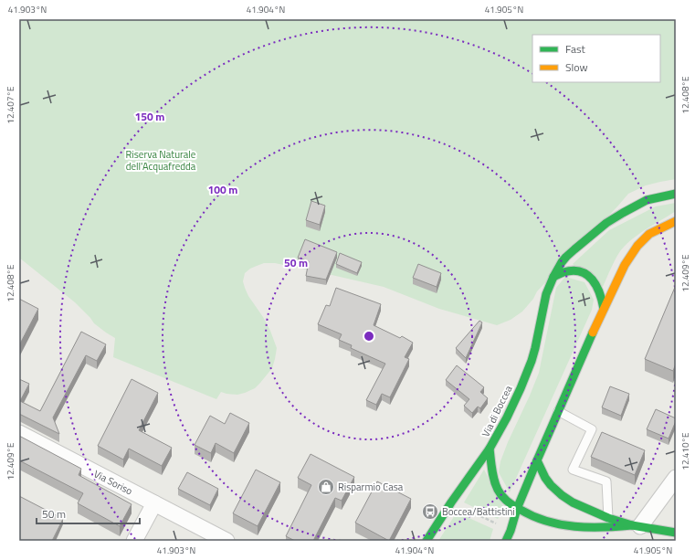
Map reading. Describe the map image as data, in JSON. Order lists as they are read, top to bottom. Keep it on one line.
{"streets":{"main road":["Via di Boccea"],"street":["Via Soriso"]},"parks":["Riserva Naturale dell'Acquafredda"],"places":{"shop":["Risparmio Casa"],"bus stop":["Boccea/Battistini"]},"legend":["Fast","Slow"],"scale_bar":"50 m","coordinates":["41.903°N","41.904°N","41.905°N","12.408°E","12.407°E","12.409°E","12.410°E"],"rings":["150 m","100 m","50 m"]}
